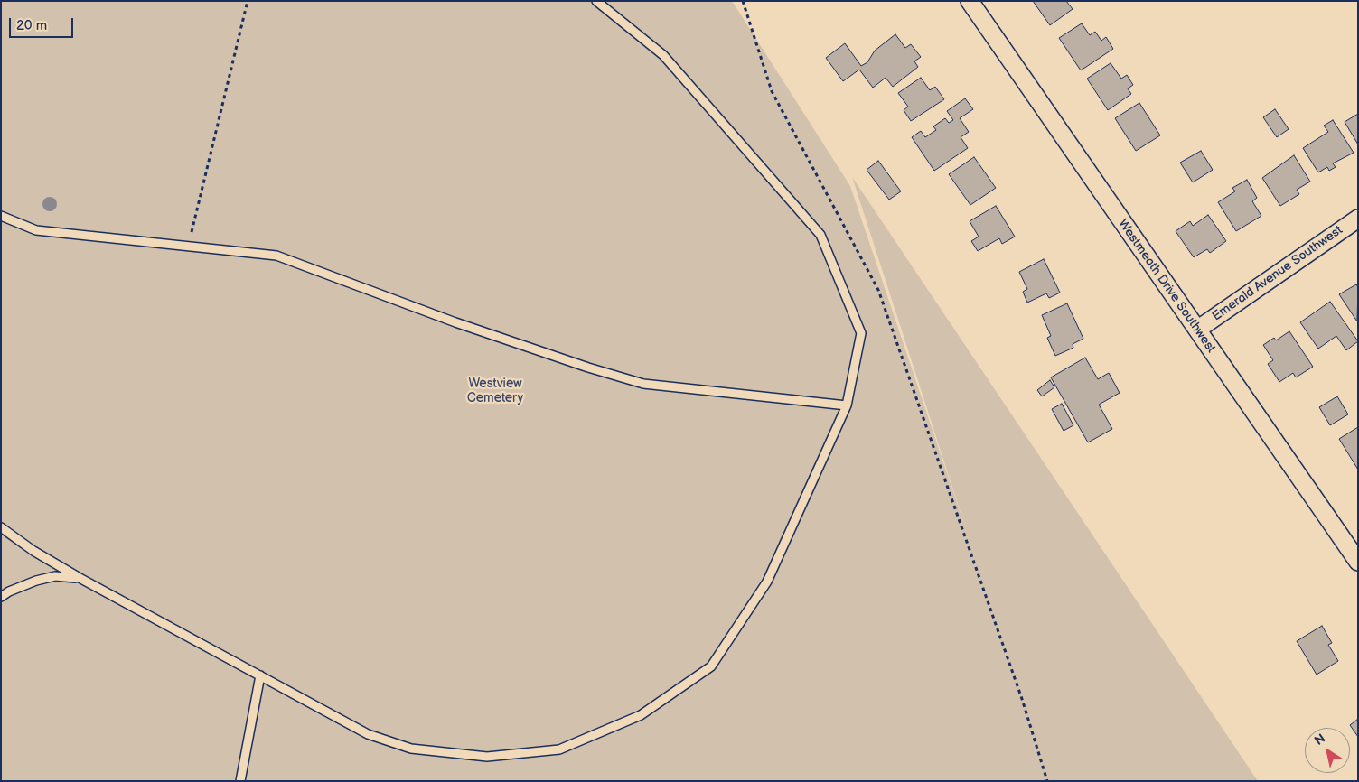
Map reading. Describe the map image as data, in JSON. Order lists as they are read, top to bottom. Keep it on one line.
{"streets":{"street":["Emerald Avenue Southwest","Westmeath Drive Southwest"]},"crossings":[["Emerald Avenue Southwest","Westmeath Drive Southwest"]],"parks":["Westview Cemetery"],"scale_bar":"20 m","north":"top left"}
